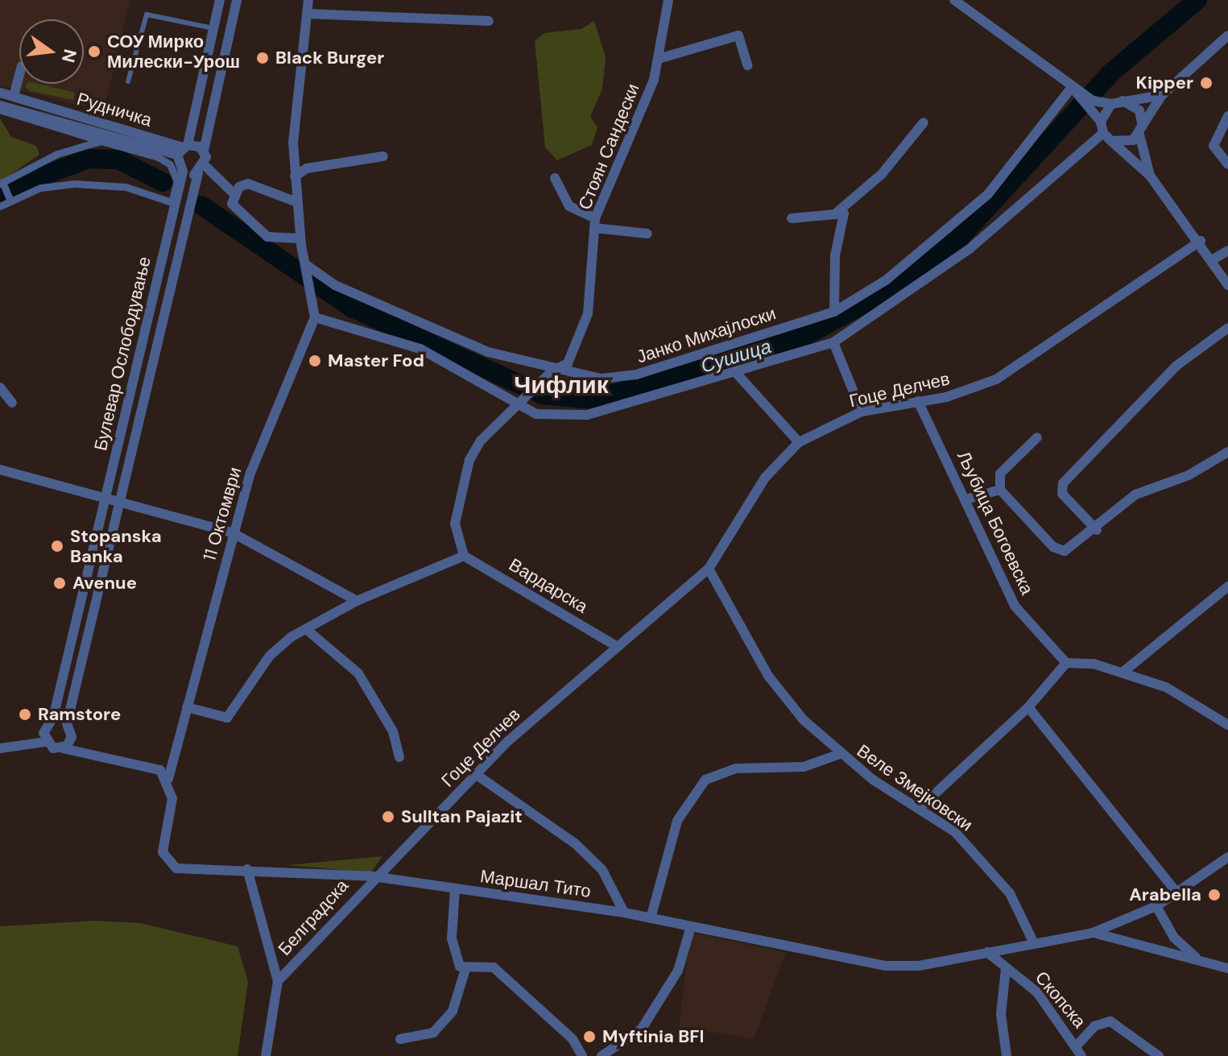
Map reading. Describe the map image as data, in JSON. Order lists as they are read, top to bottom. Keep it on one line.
{"streets":{"street":["Рудничка","Стоян Сандески","Јанко Михајлоски","Булевар Ослободување","Гоце Делчев","11 Октомври","Љубица Богоевска","Вардарска","Веле Змејковски","Маршал Тито","Белградска","Скопска"]},"crossings":[["Рудничка","Булевар Ослободување"],["Стоян Сандески","Јанко Михајлоски"],["Гоце Делчев","Љубица Богоевска"],["Гоце Делчев","Вардарска"],["Гоце Делчев","Веле Змејковски"],["Гоце Делчев","Маршал Тито"],["Гоце Делчев","Белградска"],["11 Октомври","Маршал Тито"],["Веле Змејковски","Маршал Тито"],["Маршал Тито","Белградска"],["Маршал Тито","Скопска"]],"districts":["Чифлик"],"water":["Сушица"],"places":["СОУ Мирко Милески-Урош","Black Burger","Kipper","Master Fod","Stopanska Banka","Avenue","Ramstore","Sulltan Pajazit","Arabella","Myftinia BFI"],"north":"right"}
